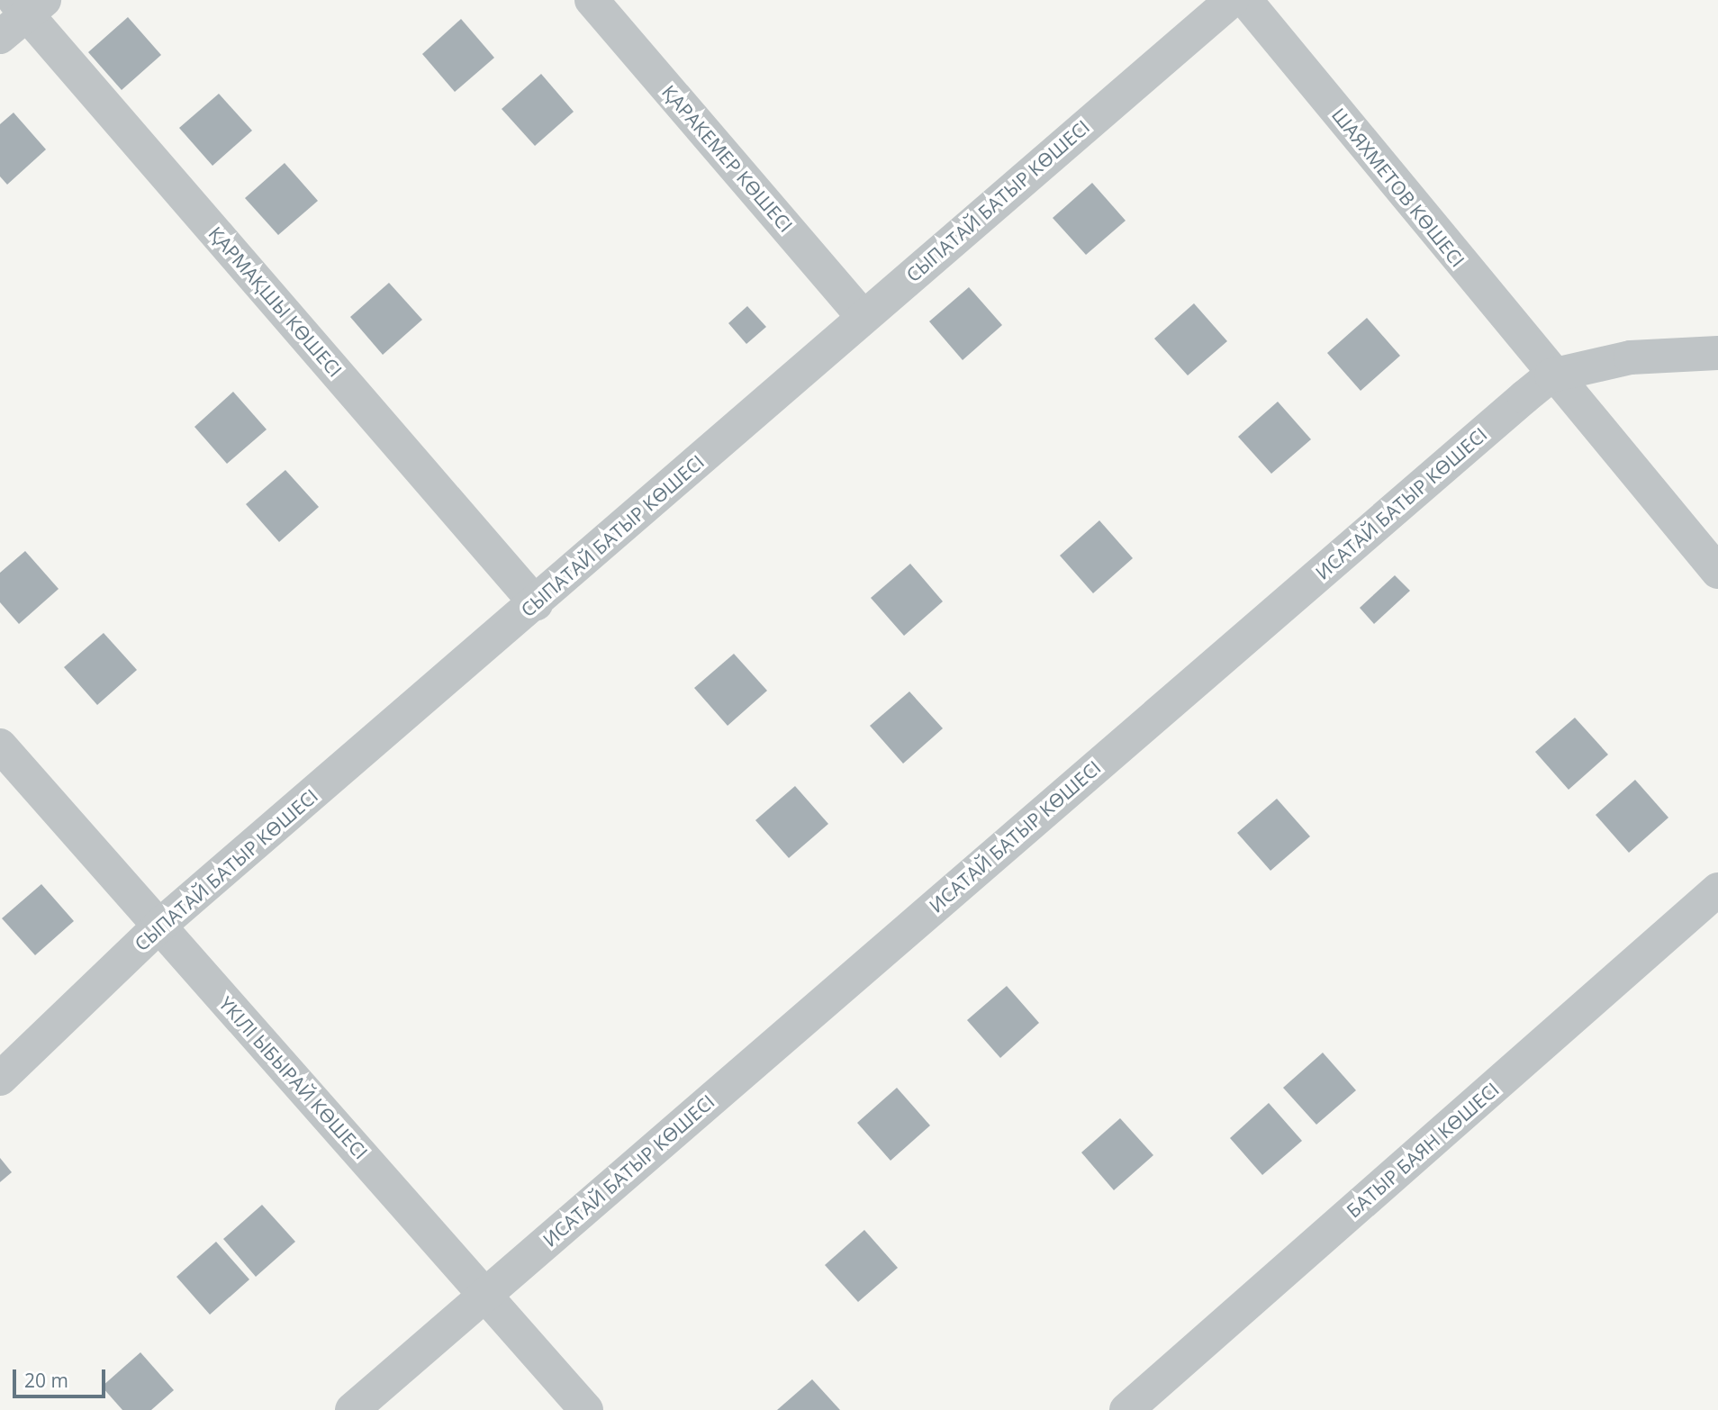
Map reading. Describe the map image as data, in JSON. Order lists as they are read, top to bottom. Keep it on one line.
{"streets":{"street":["ҚАРАКЕМЕР КӨШЕСІ","ШАЯХМЕТОВ КӨШЕСІ","СЫПАТАЙ БАТЫР КӨШЕСІ","ҚАРМАҚШЫ КӨШЕСІ","ИСАТАЙ БАТЫР КӨШЕСІ","ҮКІЛІ ЫБЫРАЙ КӨШЕСІ","БАТЫР БАЯН КӨШЕСІ"]},"crossings":[["ҚАРАКЕМЕР КӨШЕСІ","СЫПАТАЙ БАТЫР КӨШЕСІ"],["ШАЯХМЕТОВ КӨШЕСІ","ИСАТАЙ БАТЫР КӨШЕСІ"],["СЫПАТАЙ БАТЫР КӨШЕСІ","ҚАРМАҚШЫ КӨШЕСІ"],["СЫПАТАЙ БАТЫР КӨШЕСІ","ҮКІЛІ ЫБЫРАЙ КӨШЕСІ"],["ИСАТАЙ БАТЫР КӨШЕСІ","ҮКІЛІ ЫБЫРАЙ КӨШЕСІ"]],"scale_bar":"20 m"}
